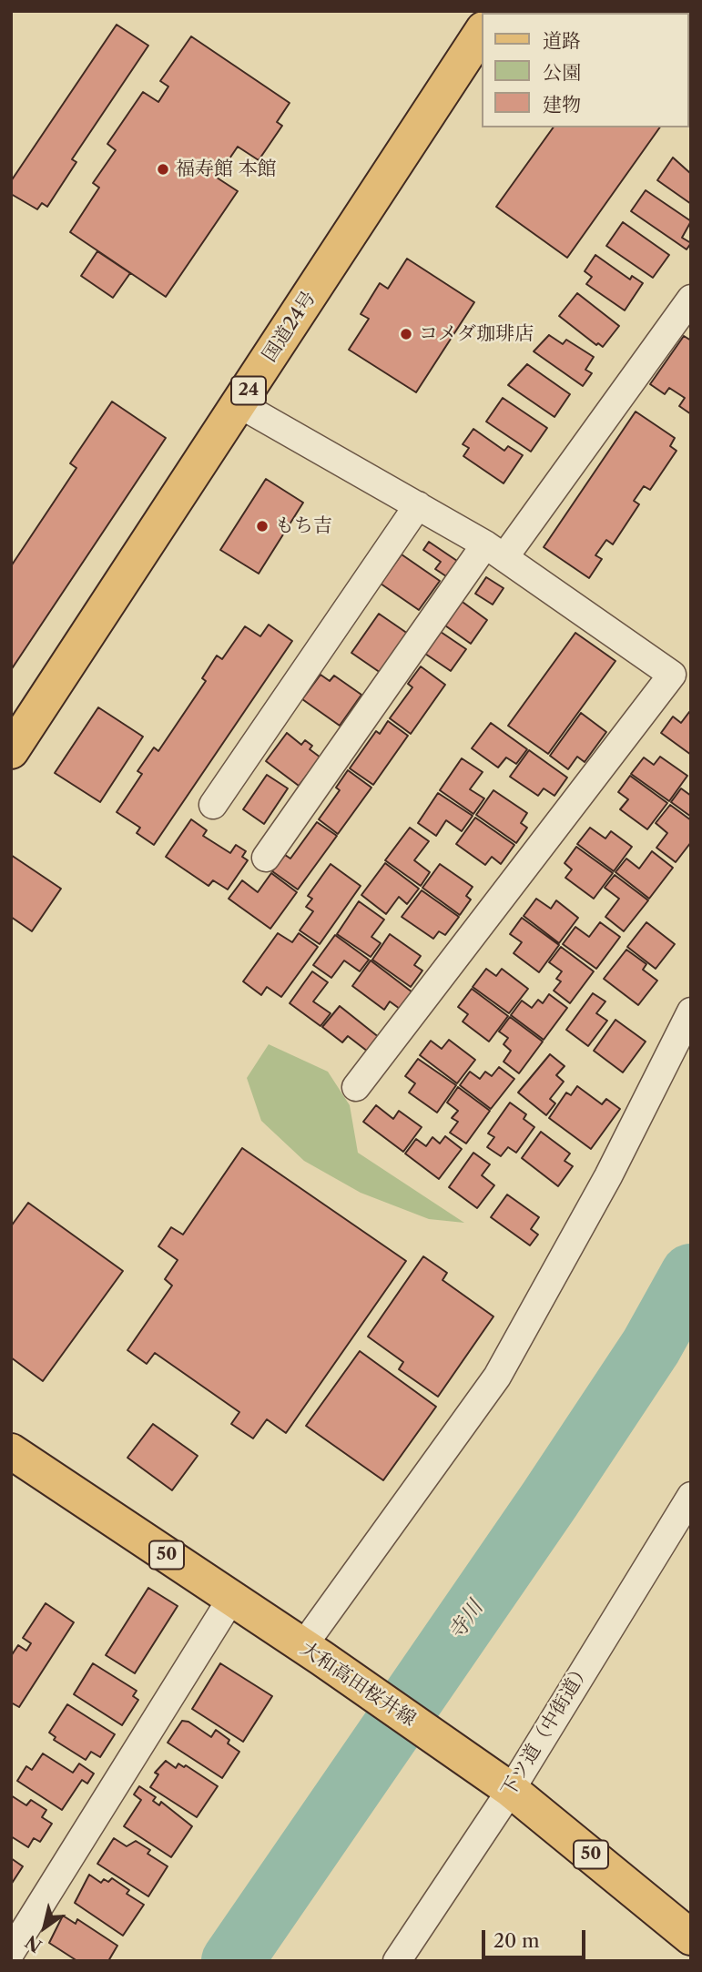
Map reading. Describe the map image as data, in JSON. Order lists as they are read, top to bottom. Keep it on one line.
{"streets":{"main road":["国道24号","24","50","大和高田桜井線"],"street":["下ツ道（中街道）"]},"crossings":[["大和高田桜井線","下ツ道（中街道）"]],"water":["寺川"],"places":["福寿館 本館","コメダ珈琲店","もち吉"],"legend":["道路","公園","建物"],"scale_bar":"20 m","north":"bottom left"}
